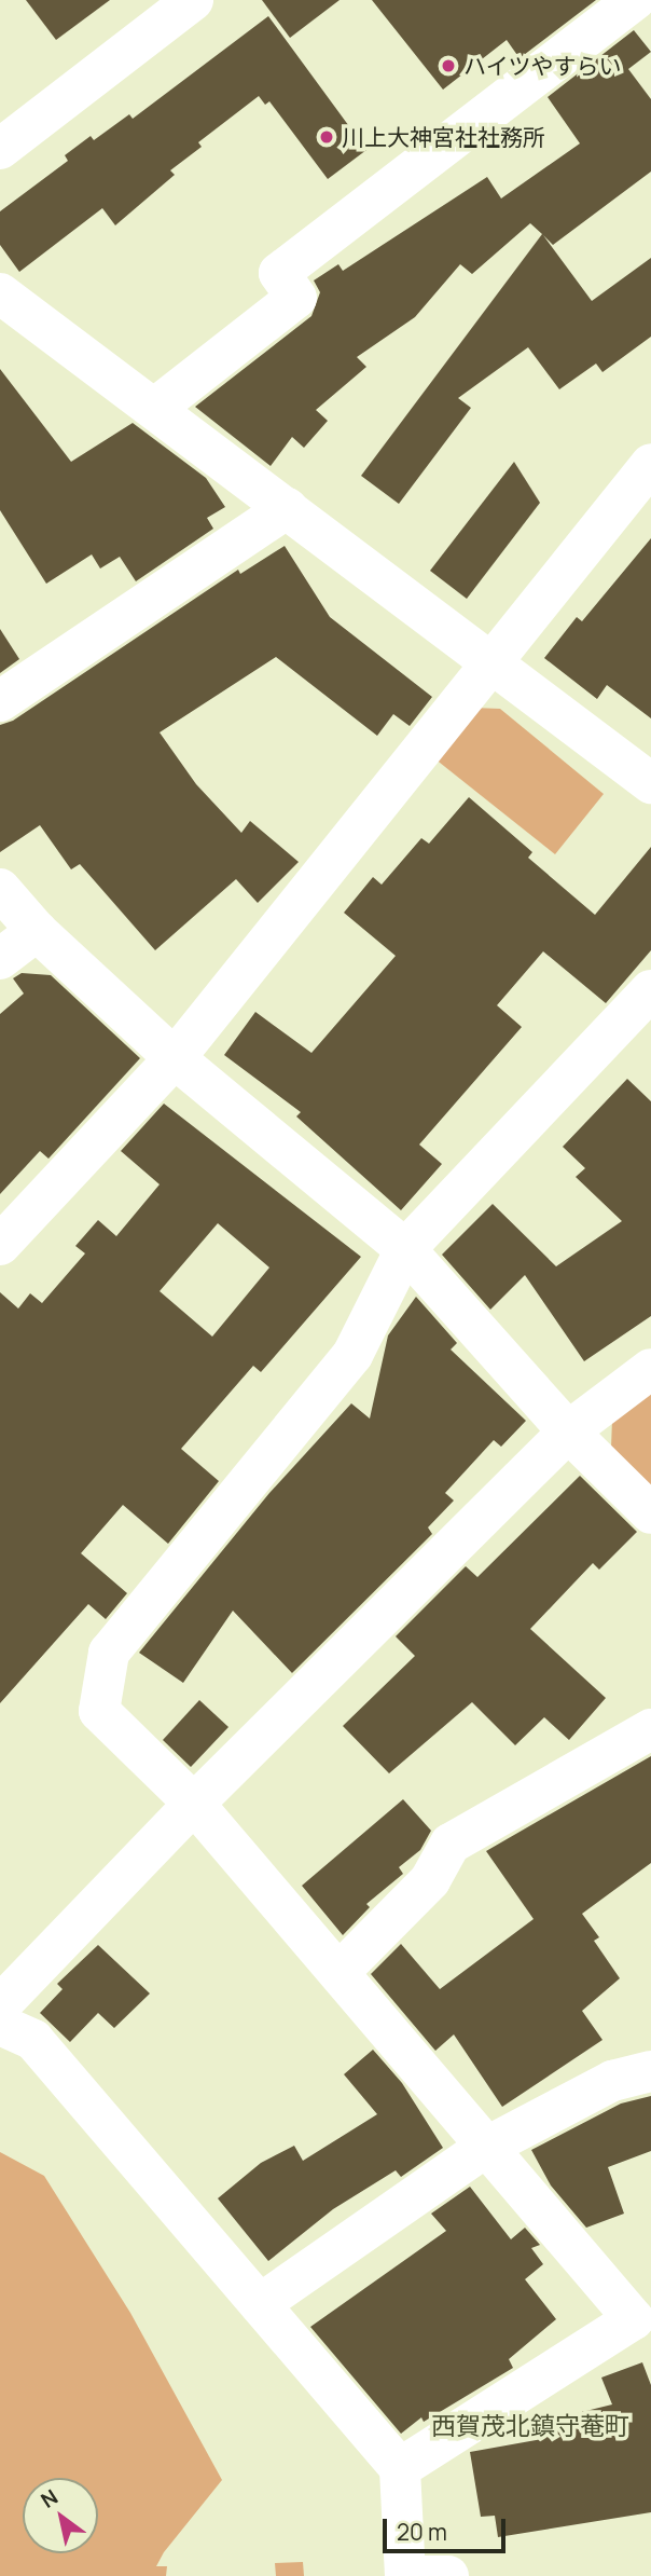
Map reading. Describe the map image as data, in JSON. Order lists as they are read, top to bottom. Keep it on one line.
{"districts":["西賀茂北鎮守菴町"],"places":["ハイツやすらい","川上大神宮社社務所"],"scale_bar":"20 m","north":"top left"}
